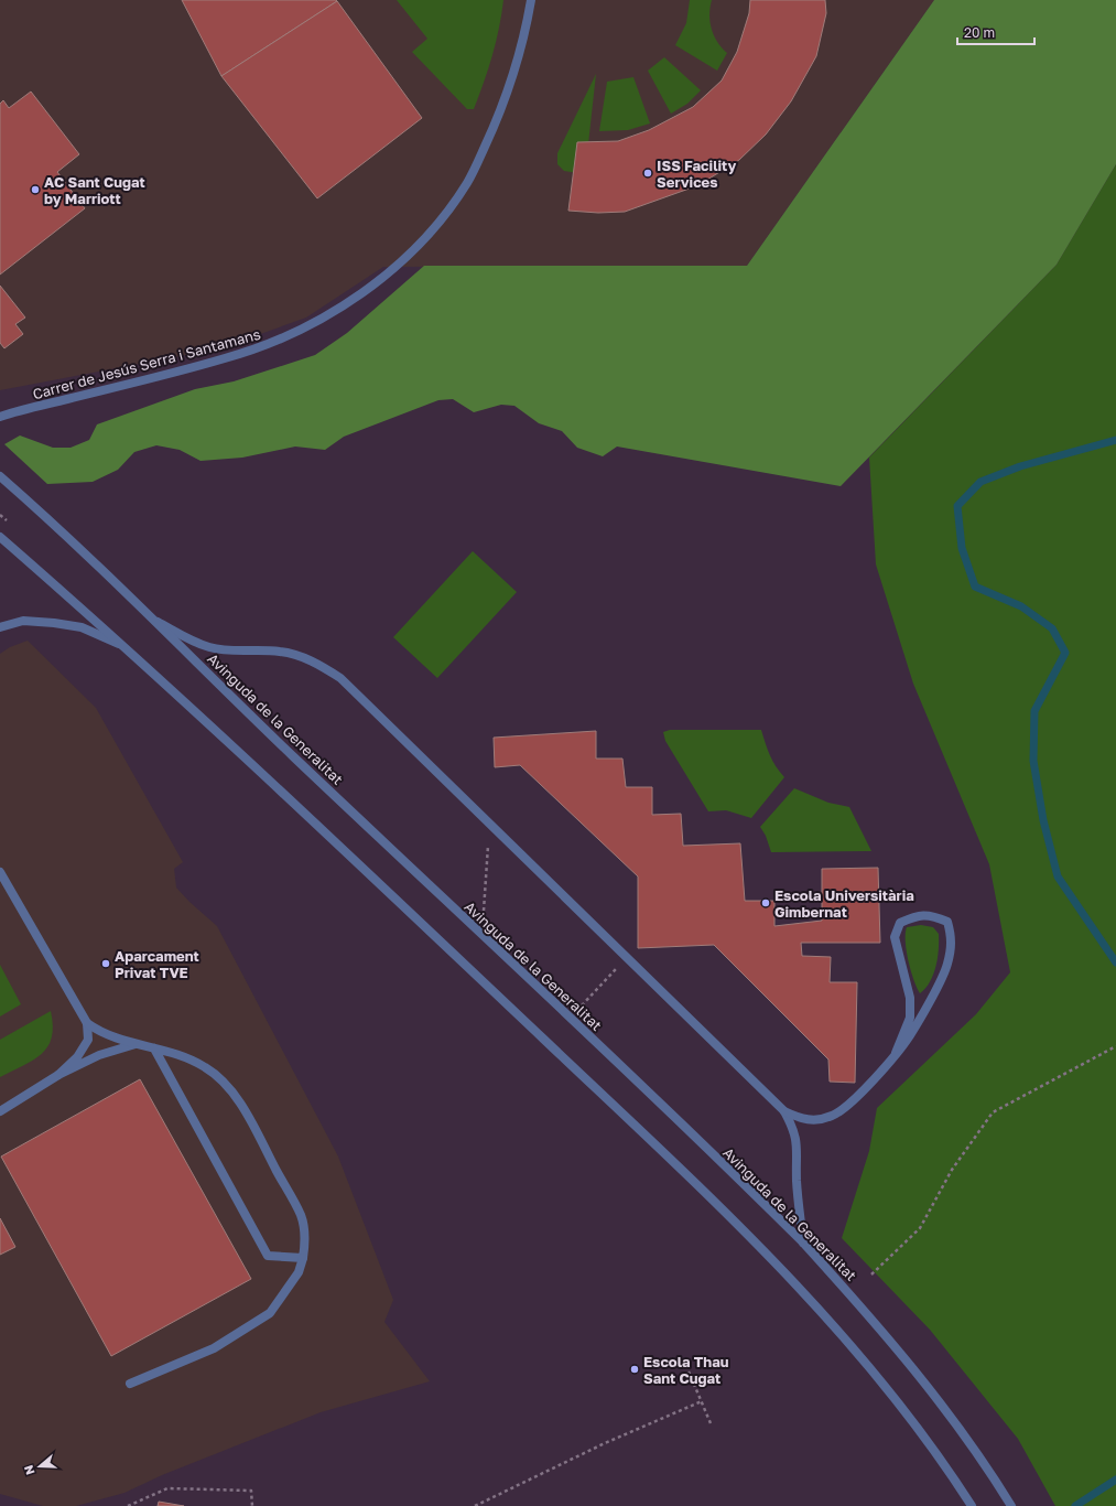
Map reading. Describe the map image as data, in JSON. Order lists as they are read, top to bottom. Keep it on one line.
{"streets":{"street":["Carrer de Jesús Serra i Santamans","Avinguda de la Generalitat"]},"places":["ISS Facility Services","AC Sant Cugat by Marriott","Escola Universitària Gimbernat","Aparcament Privat TVE","Escola Thau Sant Cugat"],"scale_bar":"20 m","north":"left"}
